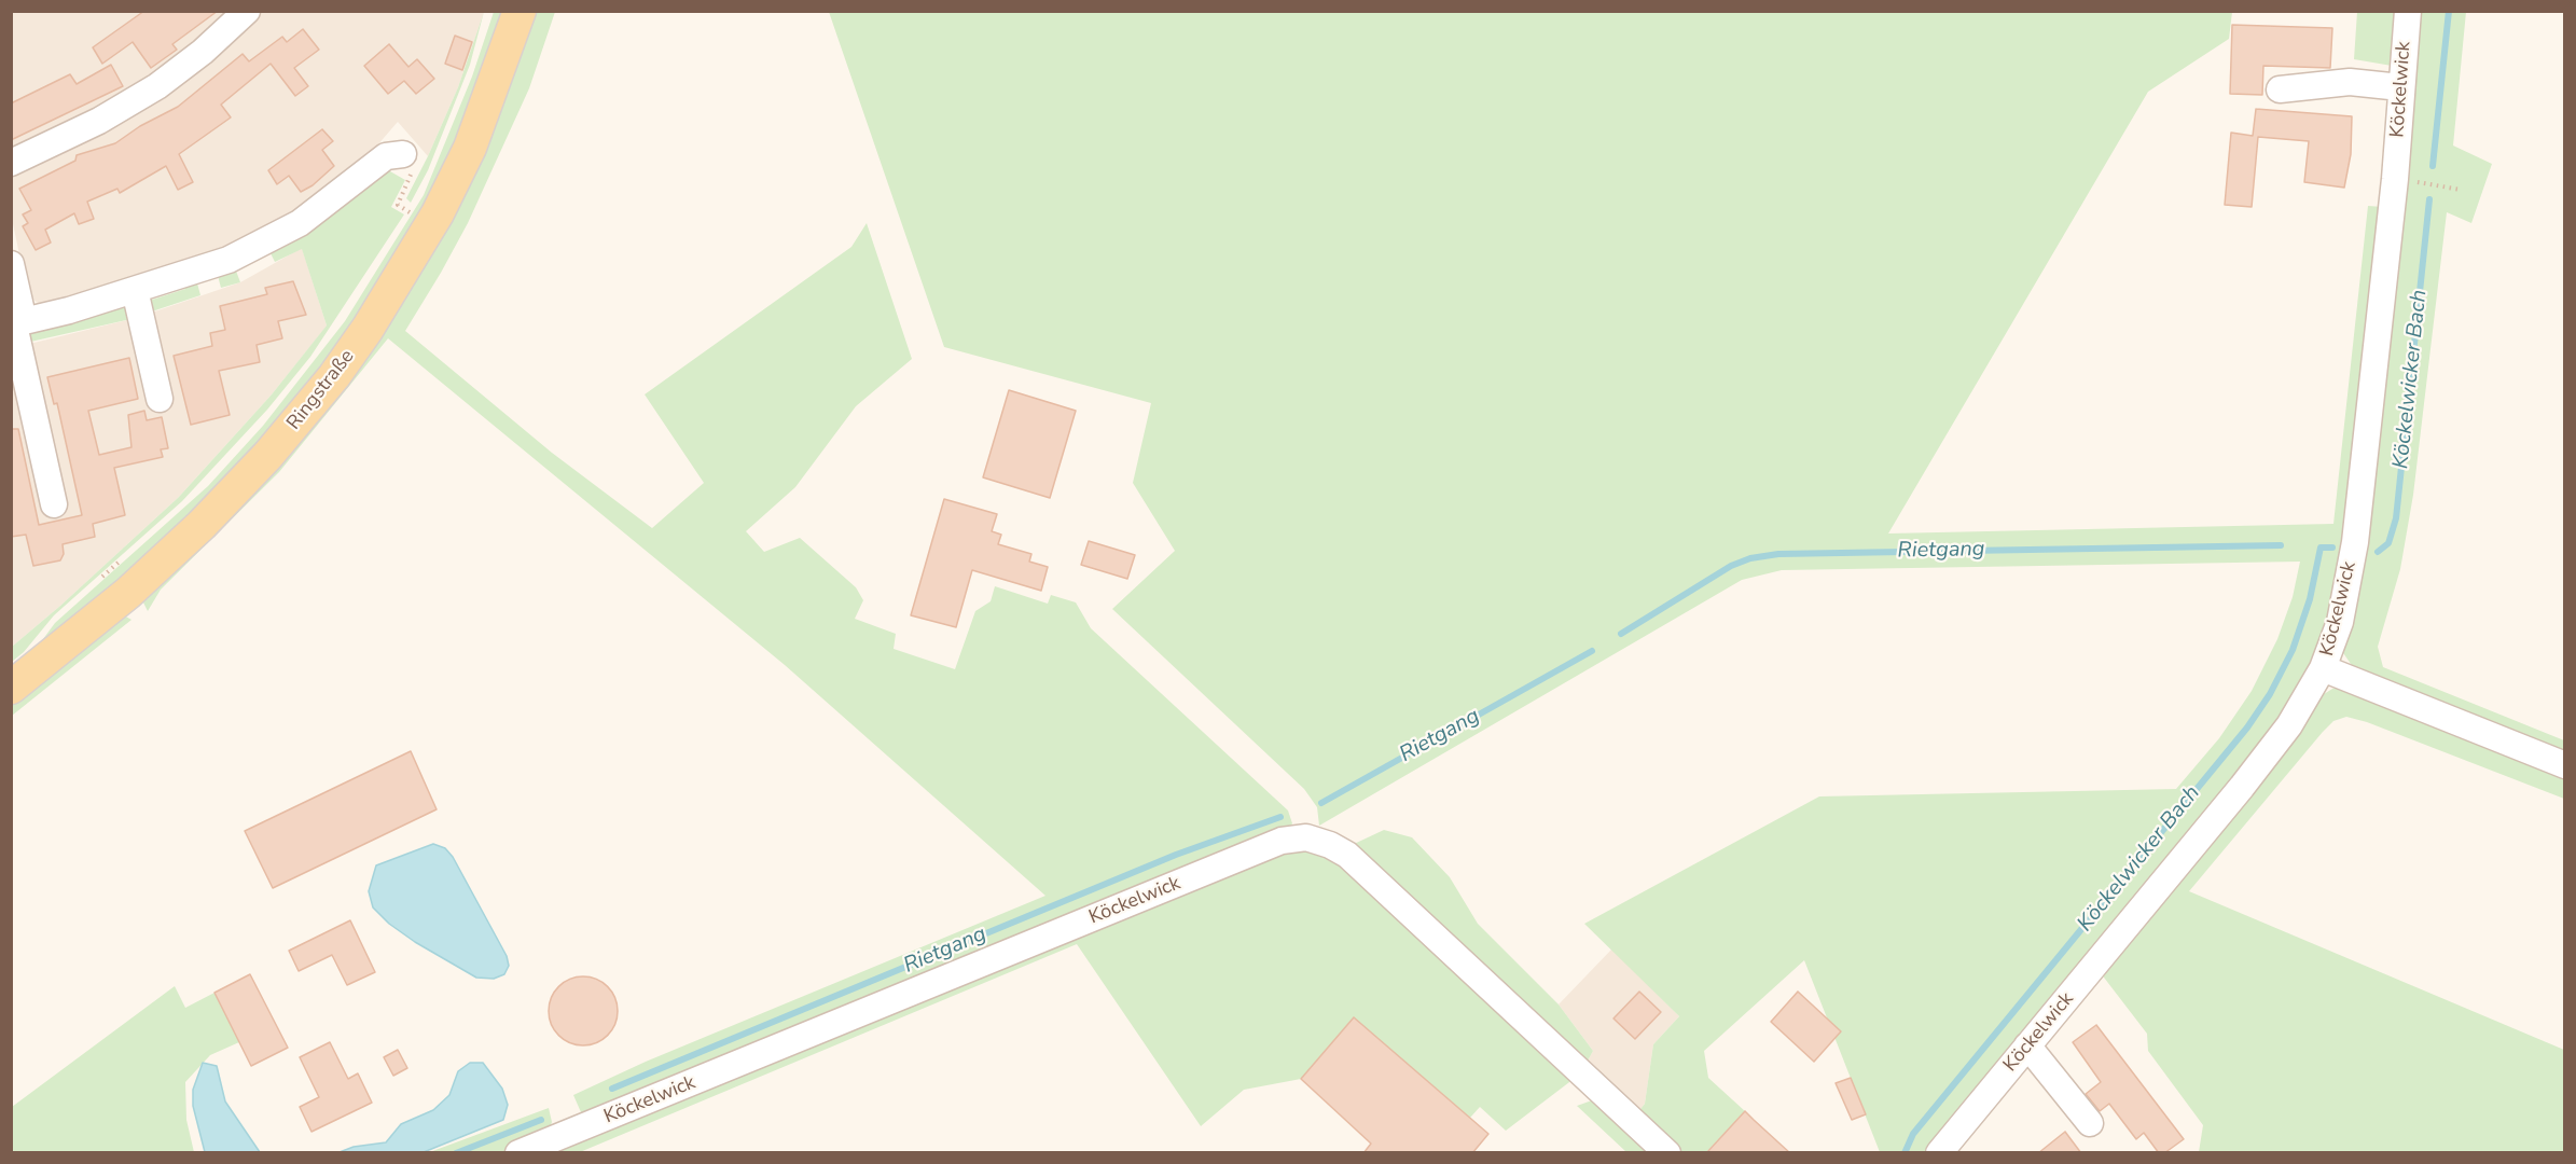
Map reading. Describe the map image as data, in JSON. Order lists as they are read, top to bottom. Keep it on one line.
{"streets":{"main road":["Ringstraße"],"street":["Köckelwick"]},"water":["Köckelwicker Bach","Rietgang"]}
